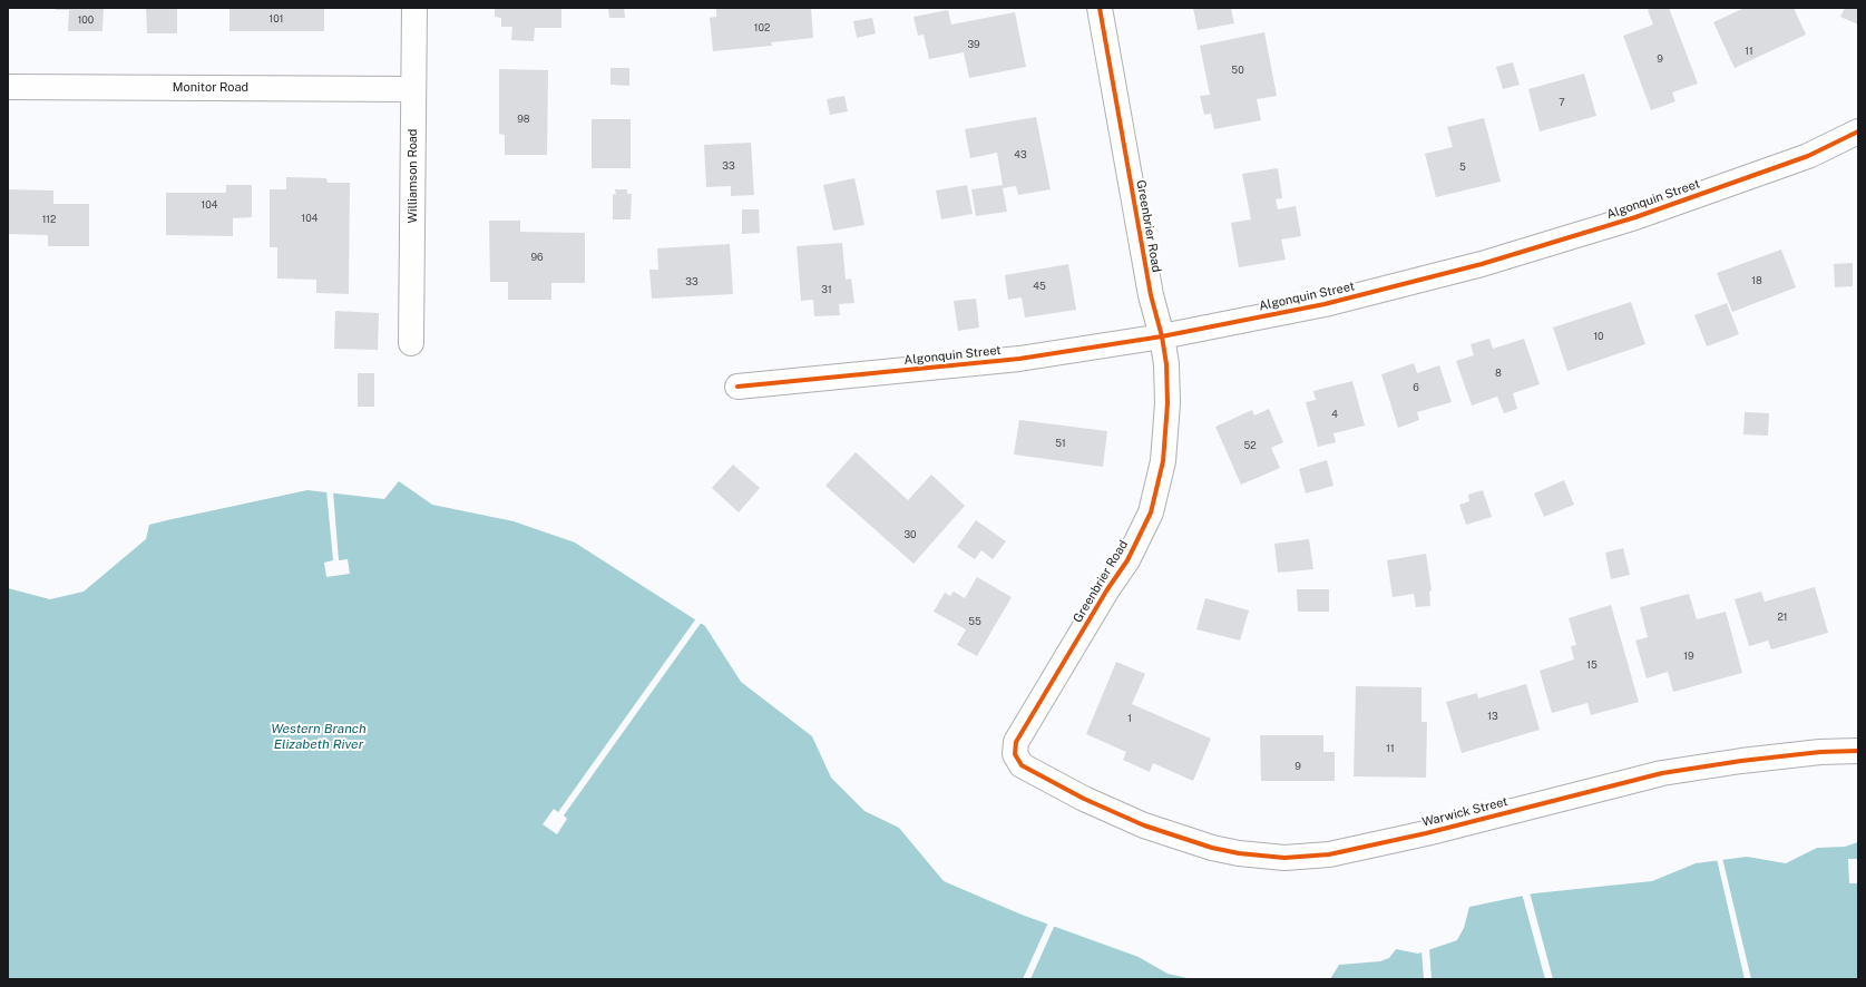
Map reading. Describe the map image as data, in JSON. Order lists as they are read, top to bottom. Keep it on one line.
{"streets":{"street":["Monitor Road","Williamson Road","Algonquin Street","Greenbrier Road","Warwick Street"]},"crossings":[["Monitor Road","Williamson Road"],["Algonquin Street","Greenbrier Road"],["Greenbrier Road","Warwick Street"]],"water":["Western Branch Elizabeth River"],"house_numbers":["101","100","102","39","11","9","50","7","98","43","33","5","104","104","112","96","18","33","45","31","10","8","6","4","51","52","30","21","55","19","15","13","1","11","9"]}
